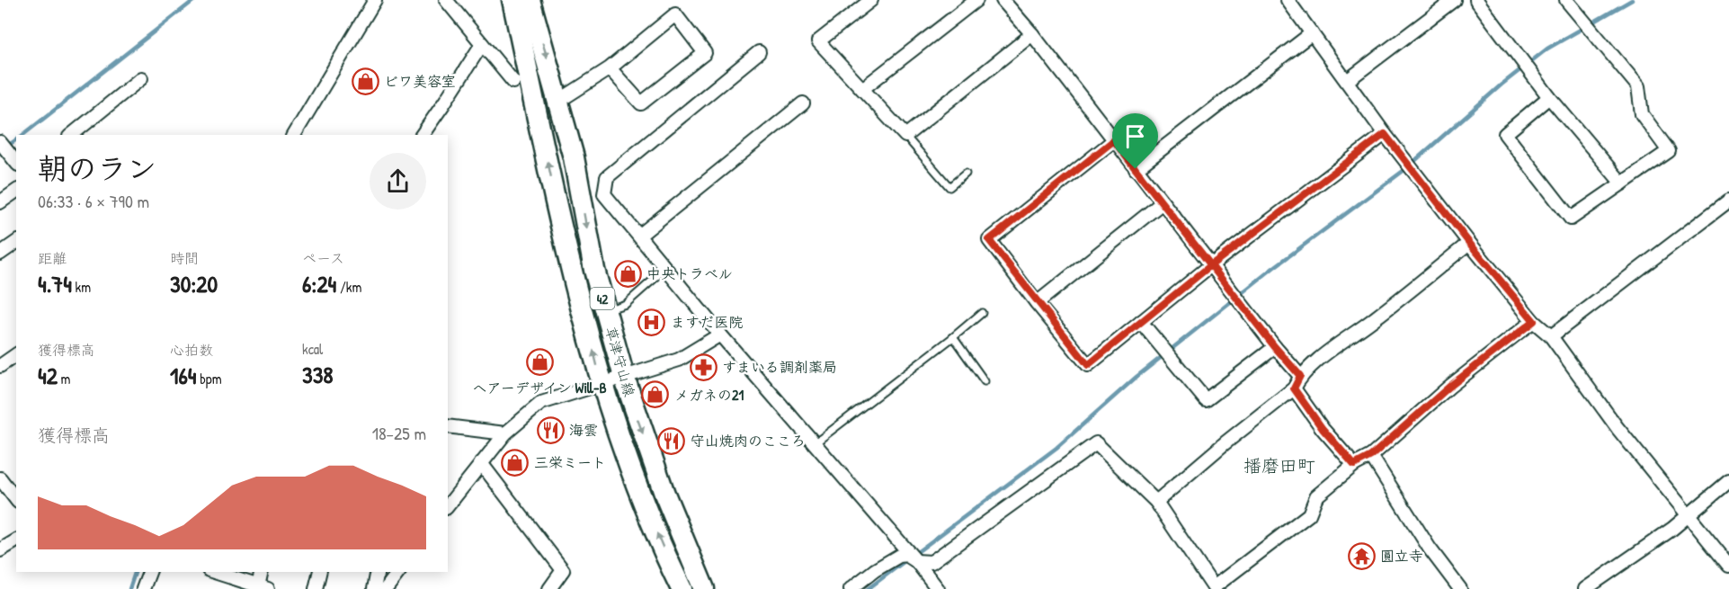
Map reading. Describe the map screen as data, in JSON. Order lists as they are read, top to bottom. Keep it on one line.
{"streets":{"main road":["42","草津守山線"]},"districts":["播磨田町"],"places":{"shop":["ビワ美容室","中央トラベル","ヘアーデザイン Will-B","メガネの21","三栄ミート"],"hospital":["ますだ医院"],"pharmacy":["すまいる調剤薬局"],"restaurant":["海雲","守山焼肉のこころ"],"temple":["圓立寺"]},"page":{"heading":["朝のラン","06:33 · 6 × 790 m"],"stats":[["距離","4.74 km"],["時間","30:20"],["ペース","6:24 /km"],["獲得標高","42 m"],["心拍数","164 bpm"],["kcal","338"]],"chart":["獲得標高","18–25 m"]}}
